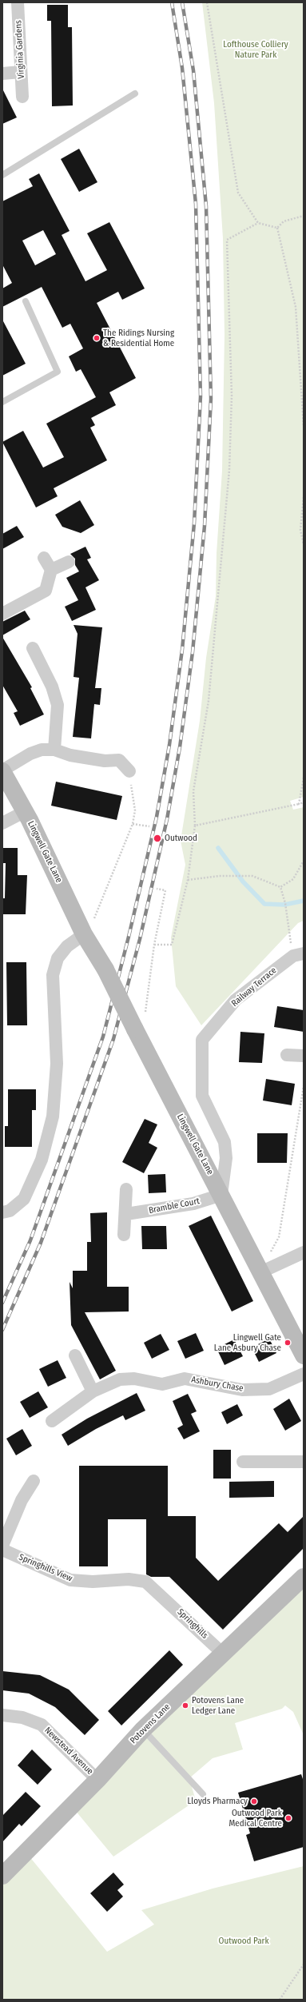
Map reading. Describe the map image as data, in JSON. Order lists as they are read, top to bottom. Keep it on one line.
{"streets":{"street":["Virginia Gardens","Lingwell Gate Lane","Railway Terrace","Bramble Court","Ashbury Chase","Springhills View","Springhills","Potovens Lane","Newstead Avenue"]},"crossings":[["Lingwell Gate Lane","Railway Terrace"],["Lingwell Gate Lane","Bramble Court"],["Railway Terrace","Bramble Court"],["Springhills View","Springhills"],["Springhills","Potovens Lane"],["Potovens Lane","Newstead Avenue"]],"parks":["Lofthouse Colliery Nature Park","Outwood Park"],"places":["The Ridings Nursing & Residential Home","Outwood","Lingwell Gate Lane Asbury Chase","Potovens Lane Ledger Lane","Lloyds Pharmacy","Outwood Park Medical Centre"]}
